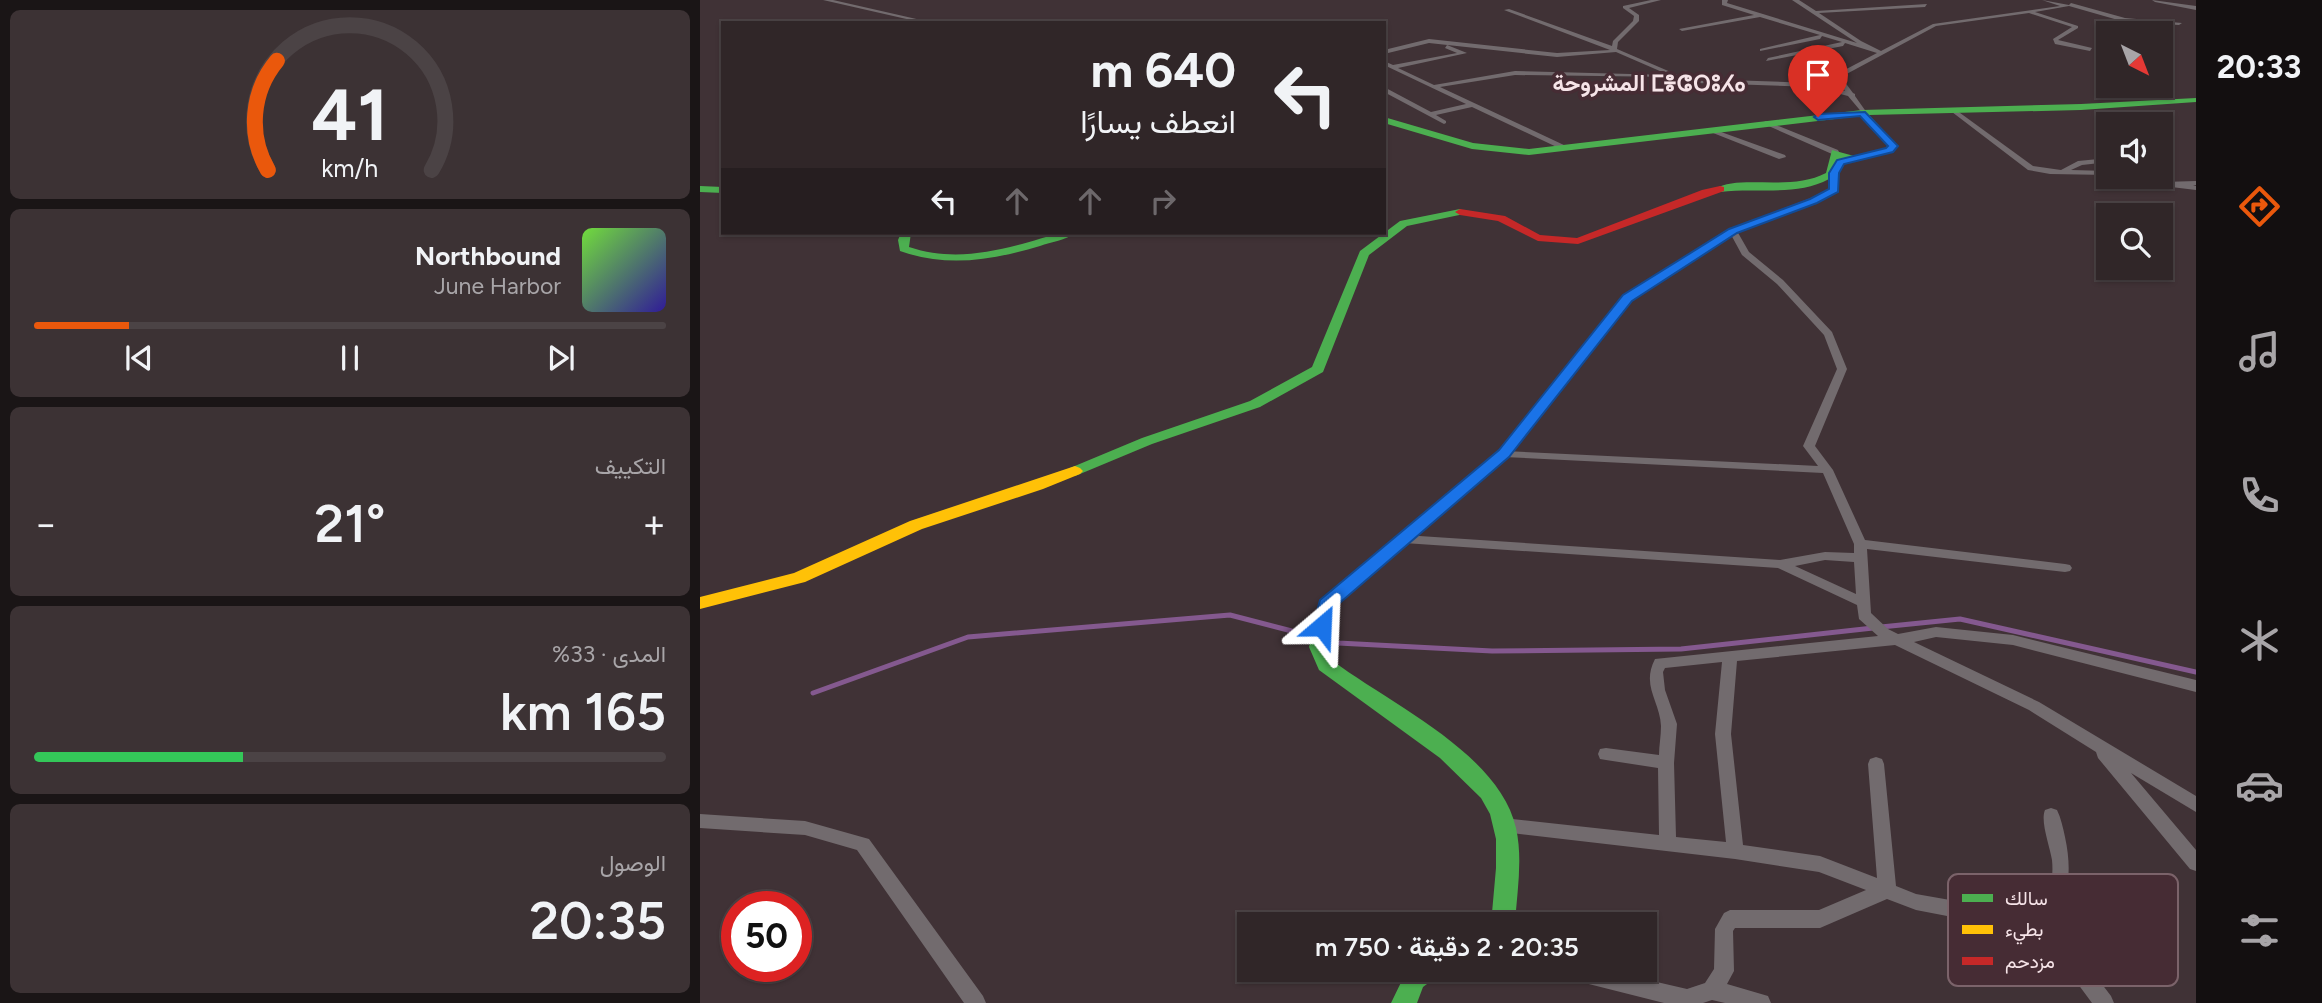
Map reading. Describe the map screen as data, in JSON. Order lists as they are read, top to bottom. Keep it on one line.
{"districts":["المشروحة ⵎⴻⵛⵔⵓⵃⴰ"],"legend":["سالك","بطيء","مزدحم"],"north":"bottom right","page":{"tabs":"20:33","turn":["640 m","انعطف يسارًا"],"song":["Northbound","June Harbor"],"tile":["التكييف",["المدى · 33%","165 km"],["الوصول","20:35"]],"heat":["−","21°","+"],"limit":"50","trip":"20:35 · 2 دقيقة · 750 m","gauge":["41","km/h"]}}
